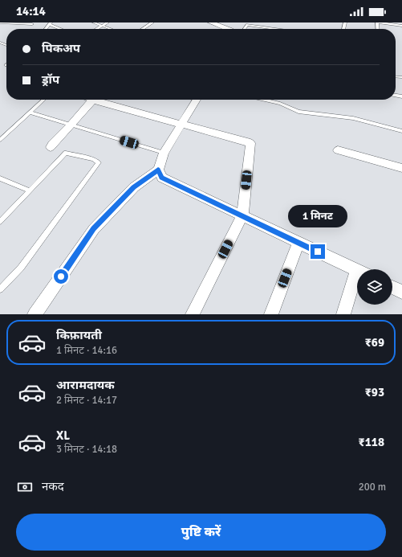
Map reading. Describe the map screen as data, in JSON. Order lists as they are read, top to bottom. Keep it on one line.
{"page":{"status":"14:14","banner":["पिकअप","ड्रॉप"],"bubble":"1 मिनट","list":[{"name":"किफ़ायती","note":"1 मिनट · 14:16","value":"₹69"},{"name":"आरामदायक","note":"2 मिनट · 14:17","value":"₹93"},{"name":"XL","note":"3 मिनट · 14:18","value":"₹118"}],"pay":["नकद","200 m"],"buttons":"पुष्टि करें"}}
